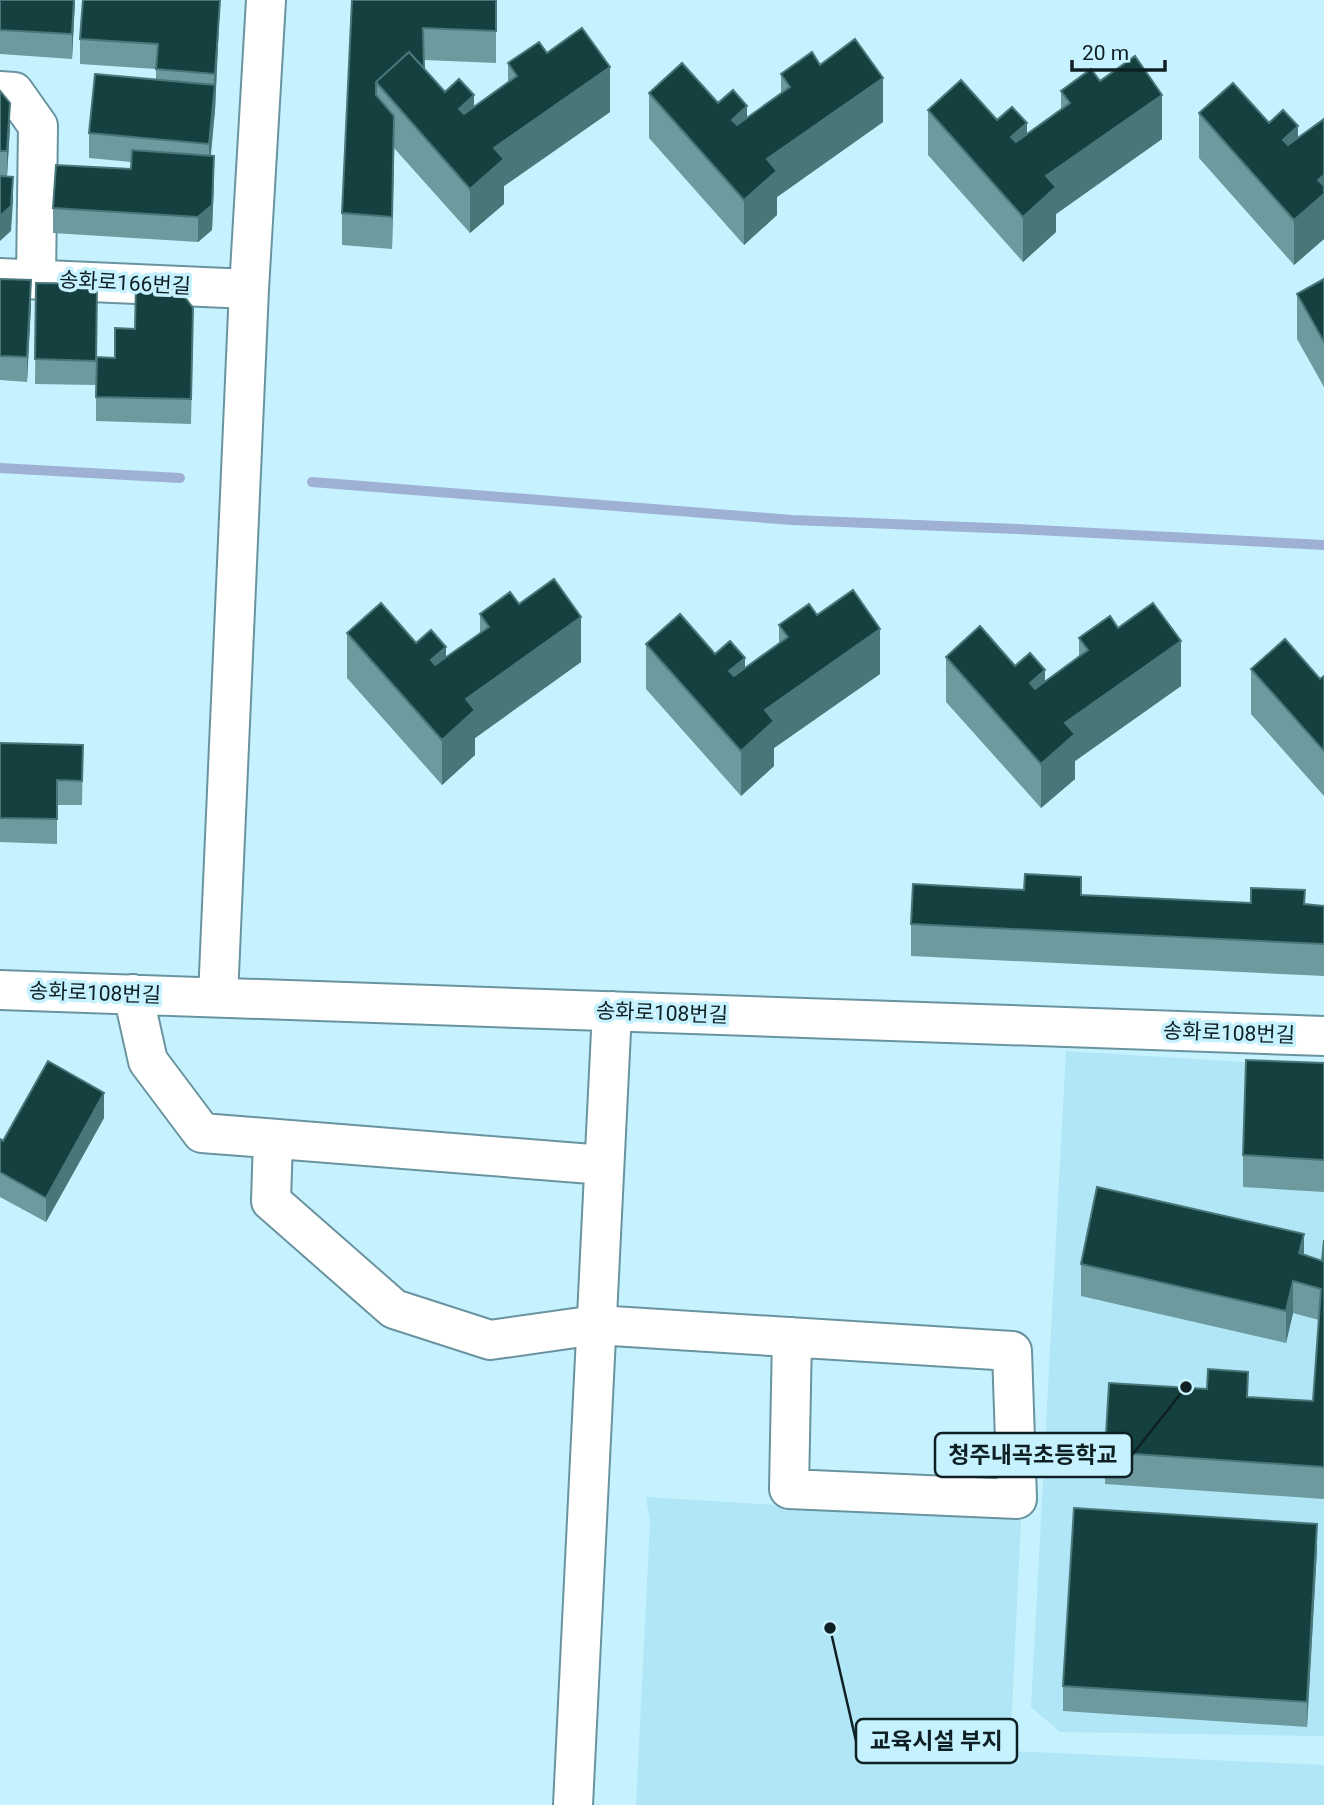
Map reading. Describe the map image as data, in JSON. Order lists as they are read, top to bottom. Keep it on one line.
{"streets":{"street":["송화로166번길","송화로108번길"]},"places":["청주내곡초등학교","교육시설 부지"],"scale_bar":"20 m"}
